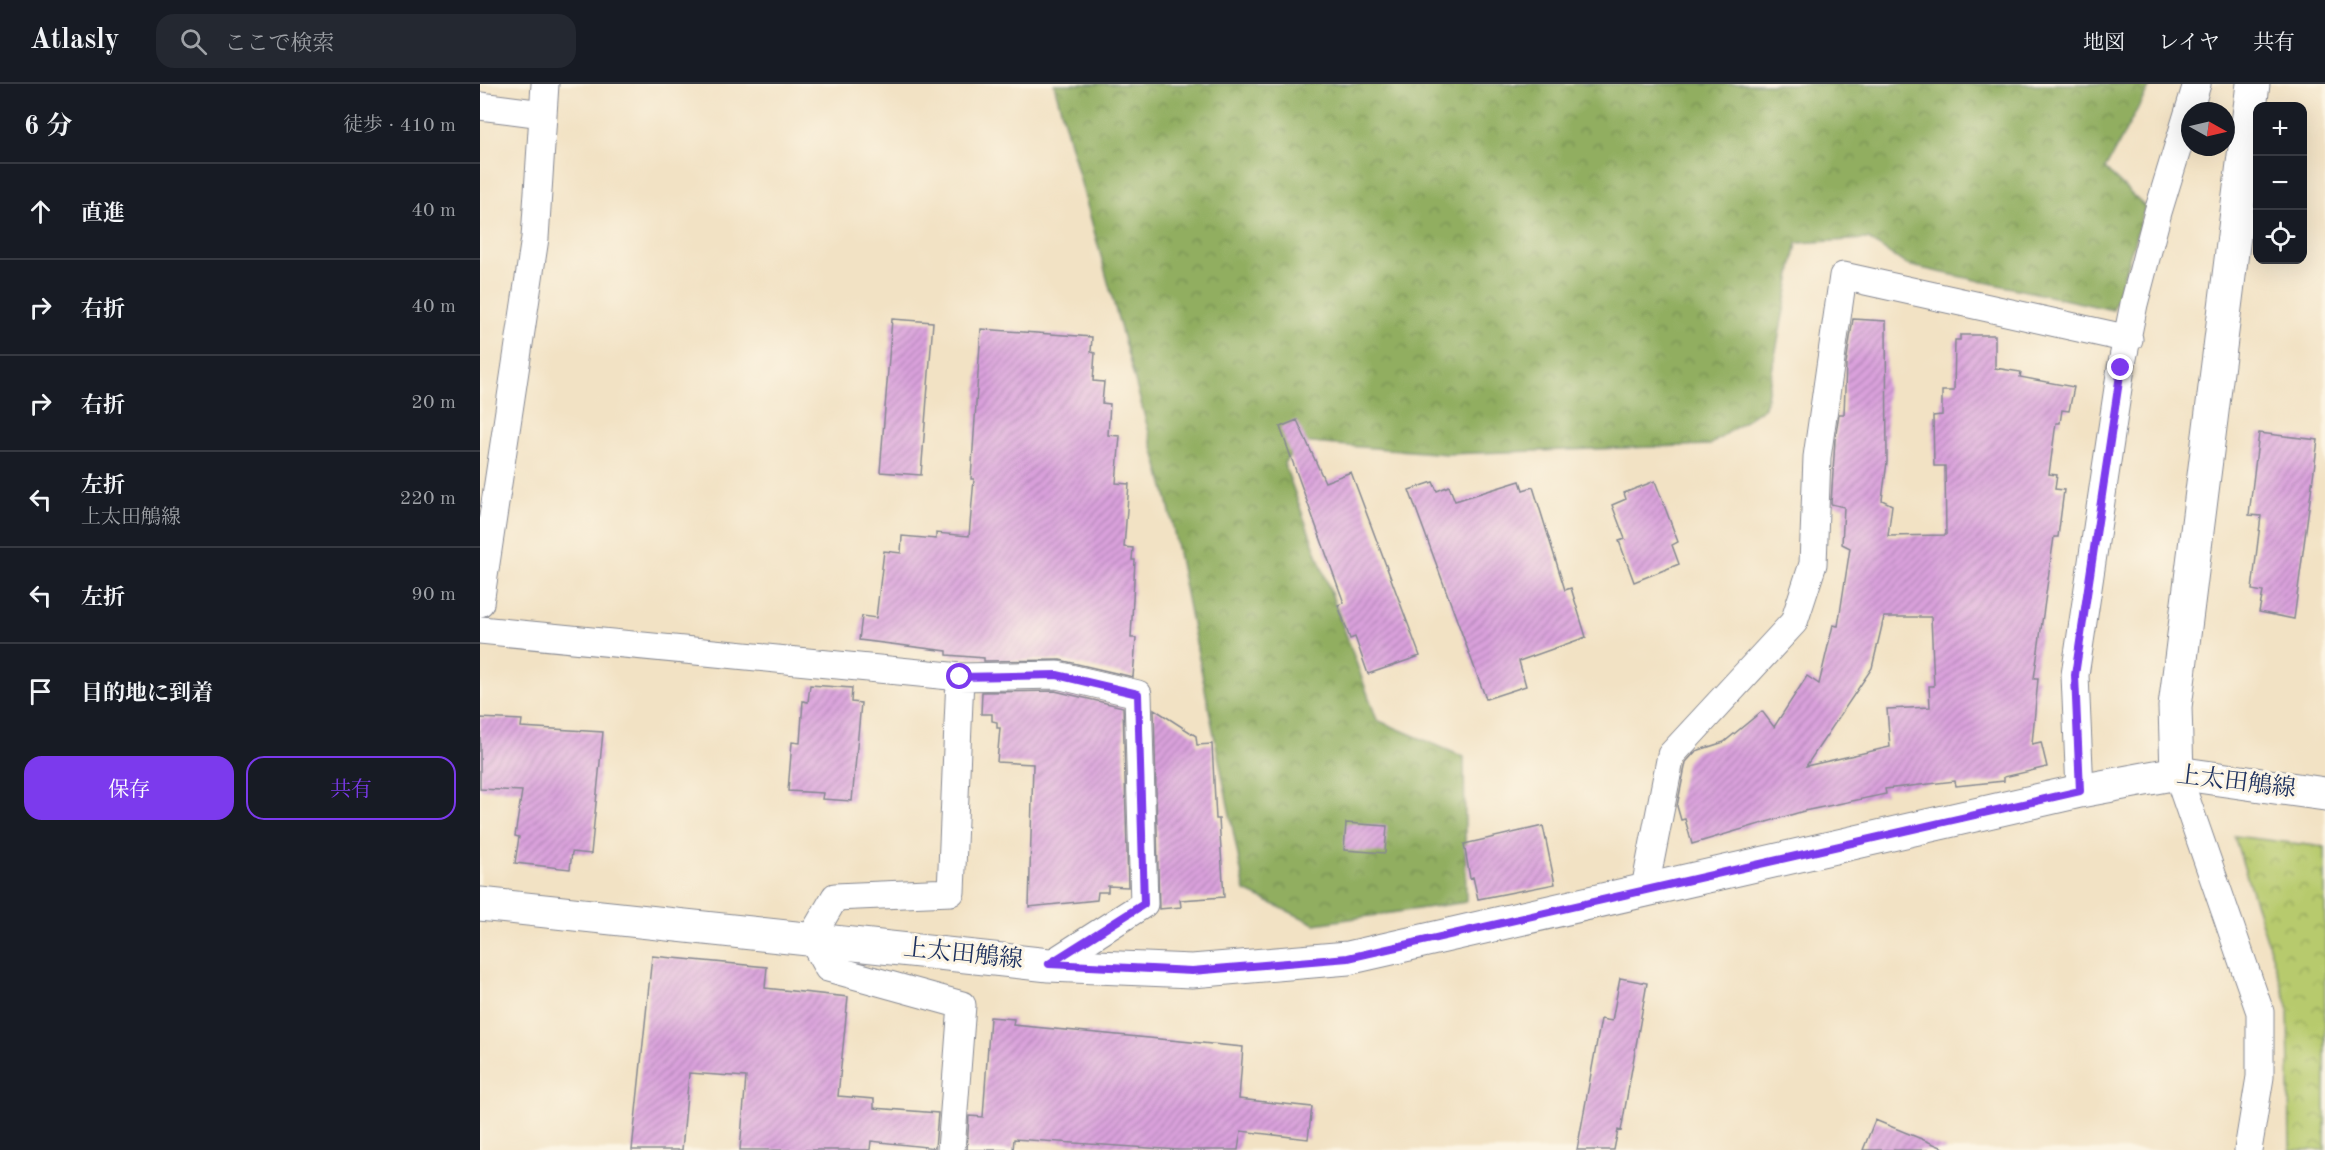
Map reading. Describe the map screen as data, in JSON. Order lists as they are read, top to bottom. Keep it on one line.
{"streets":{"main road":["上太田鵤線"]},"north":"right","page":{"header":"Atlasly","search":"ここで検索","nav":["地図","レイヤ","共有"],"heading":["6 分","徒歩 · 410 m"],"map_buttons":["+","−"],"list":[["直進","40 m"],["右折","40 m"],["右折","20 m"],["左折","上太田鵤線","220 m"],["左折","90 m"],"目的地に到着"],"buttons":["保存","共有"]}}
